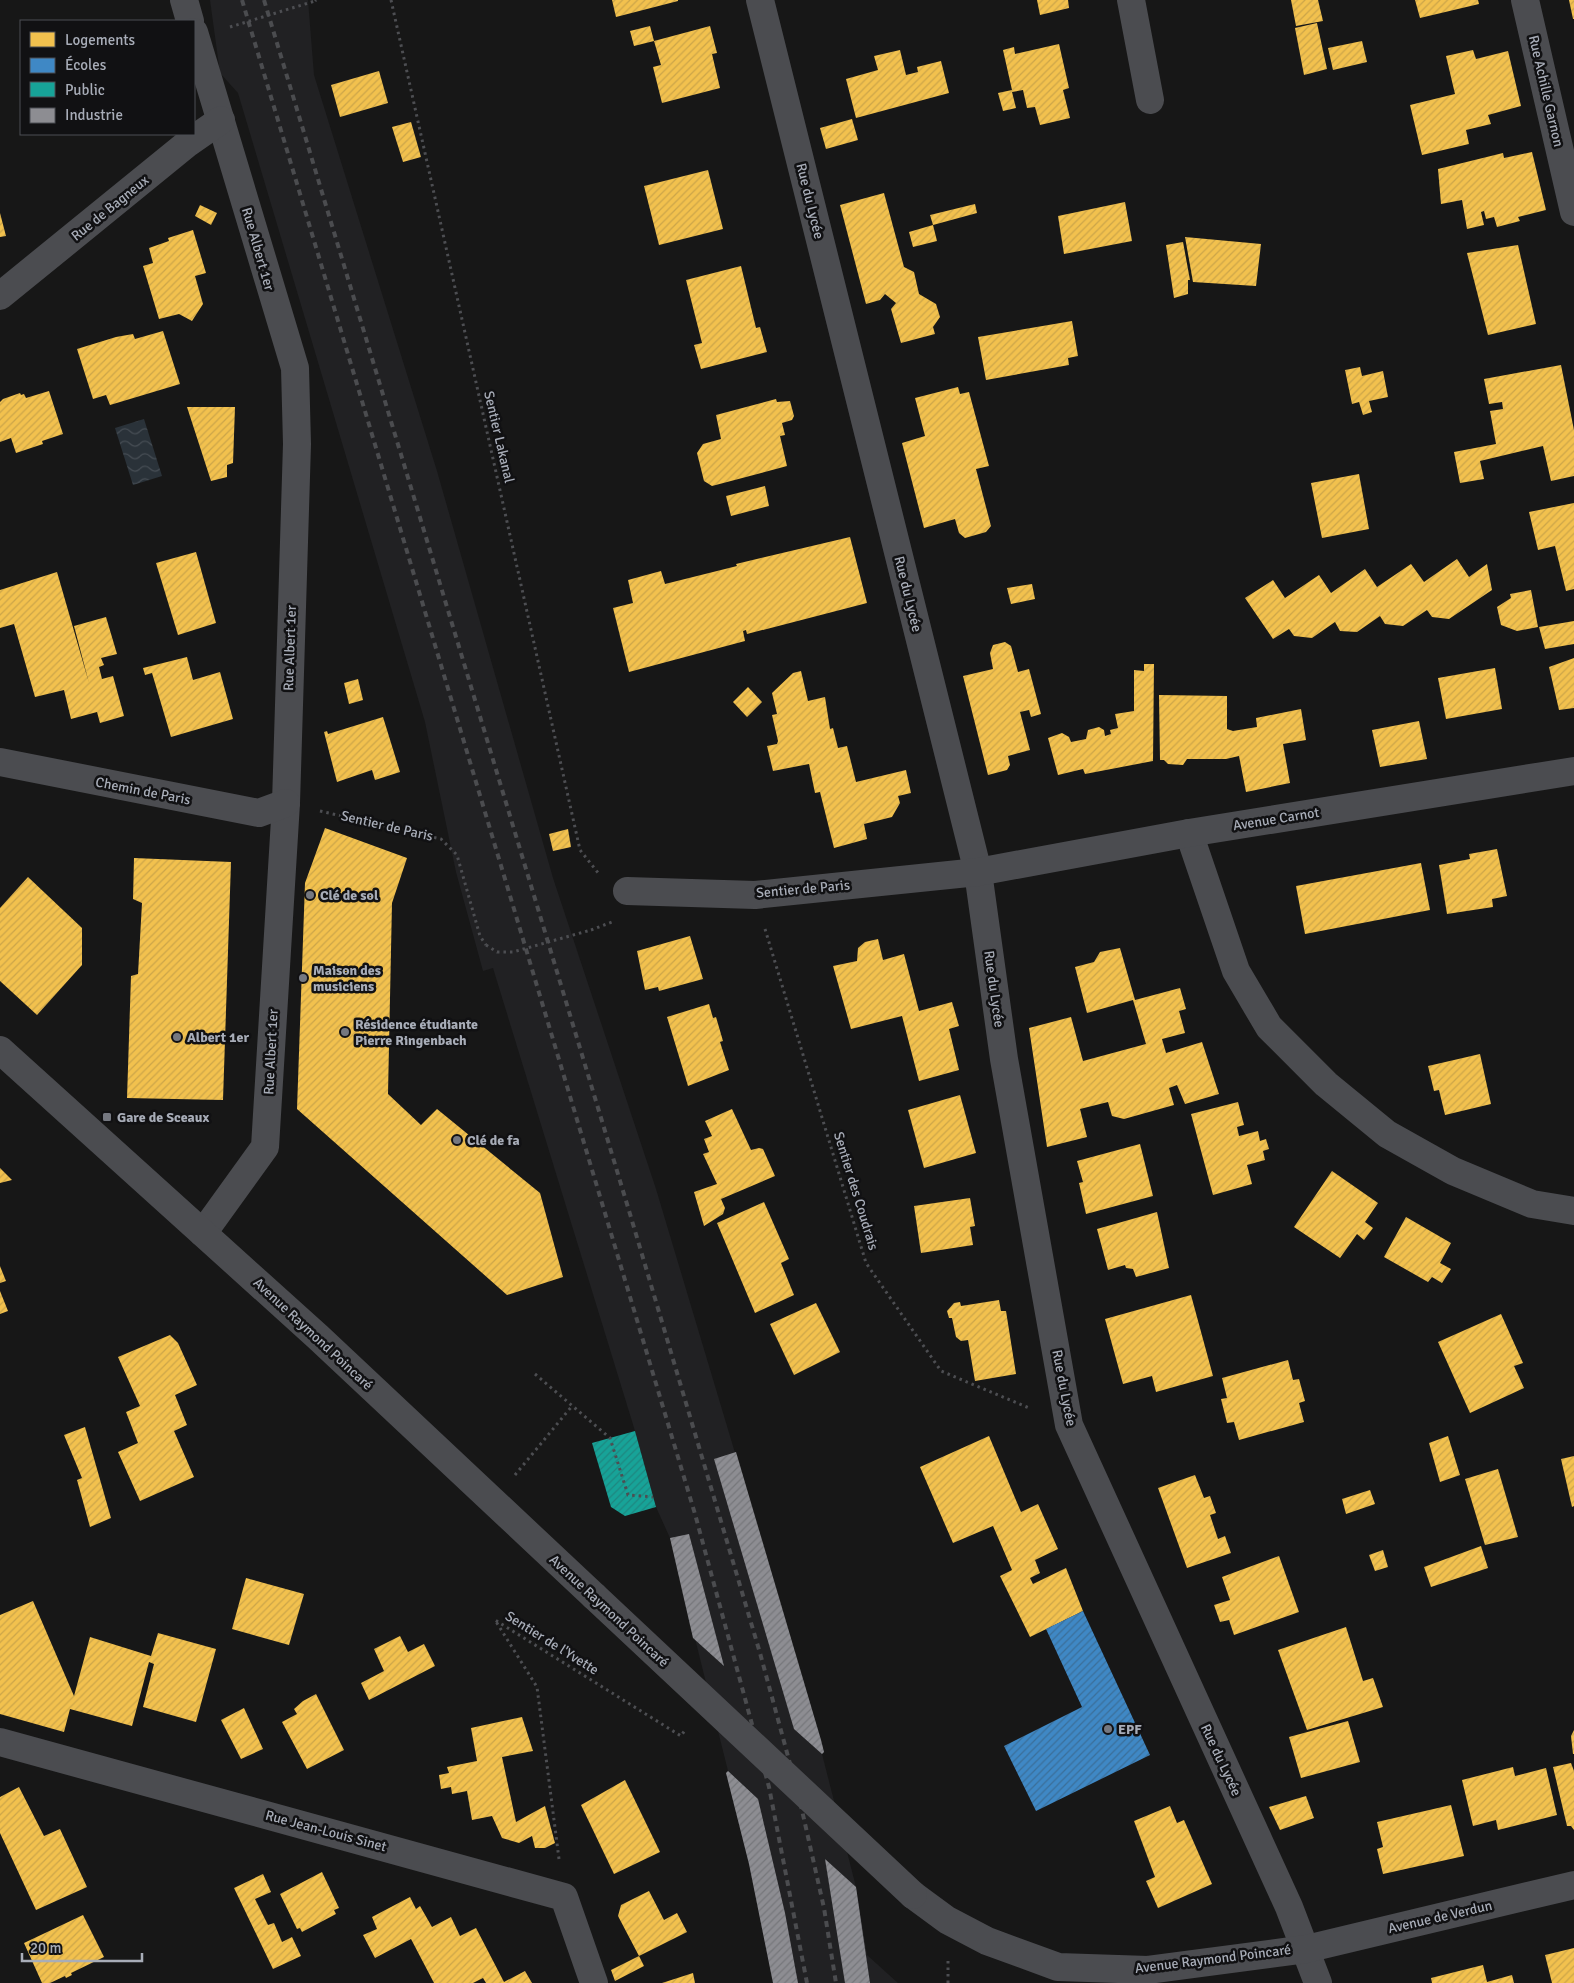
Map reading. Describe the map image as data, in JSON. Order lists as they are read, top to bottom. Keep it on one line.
{"streets":{"street":["Rue Achille Garnon","Rue du Lycée","Rue de Bagneux","Rue Albert 1er","Chemin de Paris","Avenue Carnot","Sentier de Paris","Avenue Raymond Poincaré","Rue Jean-Louis Sinet","Avenue de Verdun"],"path":["Sentier Lakanal","Sentier des Coudrais","Sentier de l'Yvette"]},"crossings":[["Rue du Lycée","Avenue Carnot"],["Rue du Lycée","Sentier de Paris"],["Rue du Lycée","Sentier des Coudrais"],["Rue du Lycée","Avenue Raymond Poincaré"],["Rue du Lycée","Avenue de Verdun"],["Rue de Bagneux","Rue Albert 1er"],["Rue Albert 1er","Chemin de Paris"],["Rue Albert 1er","Sentier de Paris"],["Rue Albert 1er","Avenue Raymond Poincaré"],["Chemin de Paris","Sentier de Paris"],["Avenue Carnot","Sentier de Paris"],["Sentier de Paris","Sentier des Coudrais"],["Avenue Raymond Poincaré","Sentier de l'Yvette"],["Avenue Raymond Poincaré","Avenue de Verdun"],["Sentier de l'Yvette","Rue Jean-Louis Sinet"]],"places":{"other":["Clé de sol","Maison des musiciens","Résidence étudiante Pierre Ringenbach","Albert 1er","Clé de fa","EPF"],"transit":["Gare de Sceaux"]},"legend":["Logements","Écoles","Public","Industrie"],"scale_bar":"20 m"}
